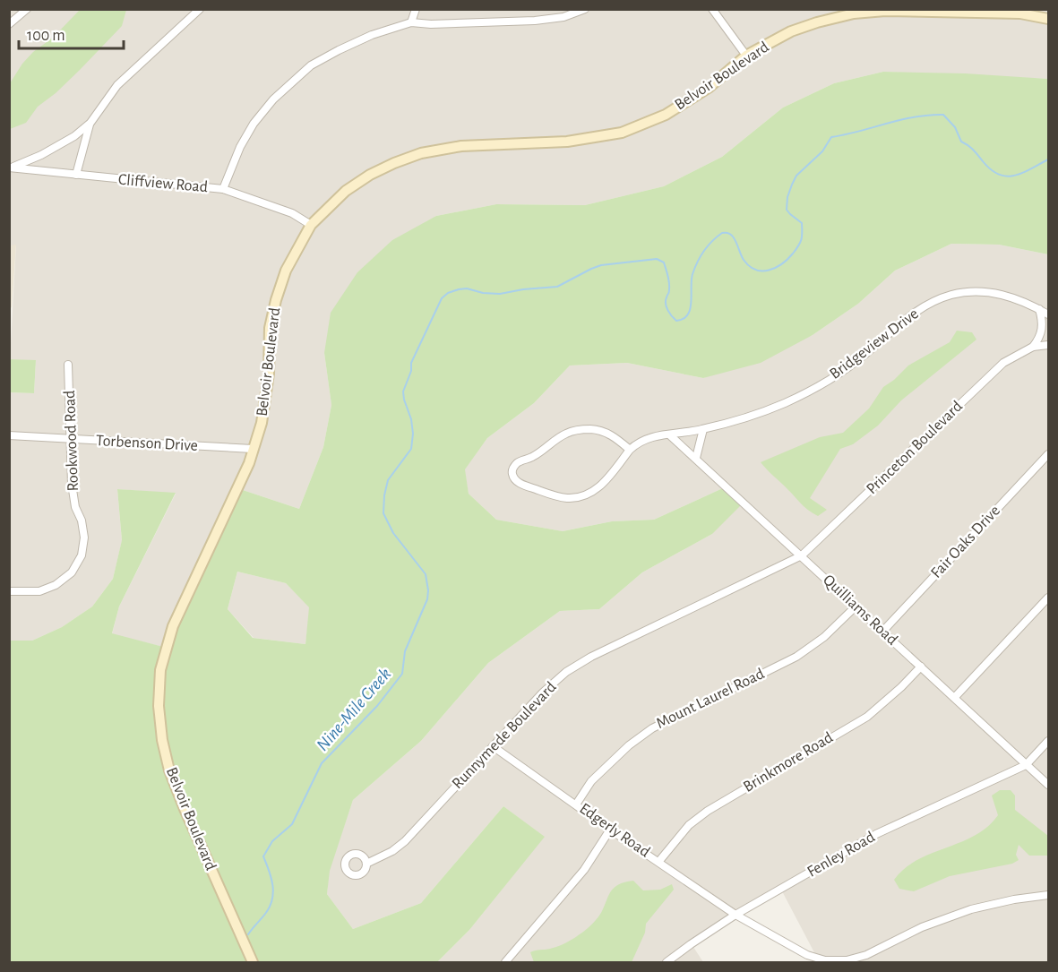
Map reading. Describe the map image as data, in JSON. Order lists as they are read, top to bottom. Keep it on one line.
{"streets":{"street":["Belvoir Boulevard","Cliffview Road","Bridgeview Drive","Rookwood Road","Torbenson Drive","Princeton Boulevard","Fair Oaks Drive","Quilliams Road","Mount Laurel Road","Runnymede Boulevard","Brinkmore Road","Edgerly Road","Fenley Road"]},"crossings":[["Belvoir Boulevard","Cliffview Road"],["Belvoir Boulevard","Torbenson Drive"],["Bridgeview Drive","Quilliams Road"],["Rookwood Road","Torbenson Drive"],["Princeton Boulevard","Quilliams Road"],["Princeton Boulevard","Runnymede Boulevard"],["Fair Oaks Drive","Quilliams Road"],["Quilliams Road","Mount Laurel Road"],["Quilliams Road","Runnymede Boulevard"],["Quilliams Road","Brinkmore Road"],["Quilliams Road","Fenley Road"],["Mount Laurel Road","Edgerly Road"],["Runnymede Boulevard","Edgerly Road"],["Brinkmore Road","Edgerly Road"],["Edgerly Road","Fenley Road"]],"water":["Nine-Mile Creek"],"scale_bar":"100 m"}
